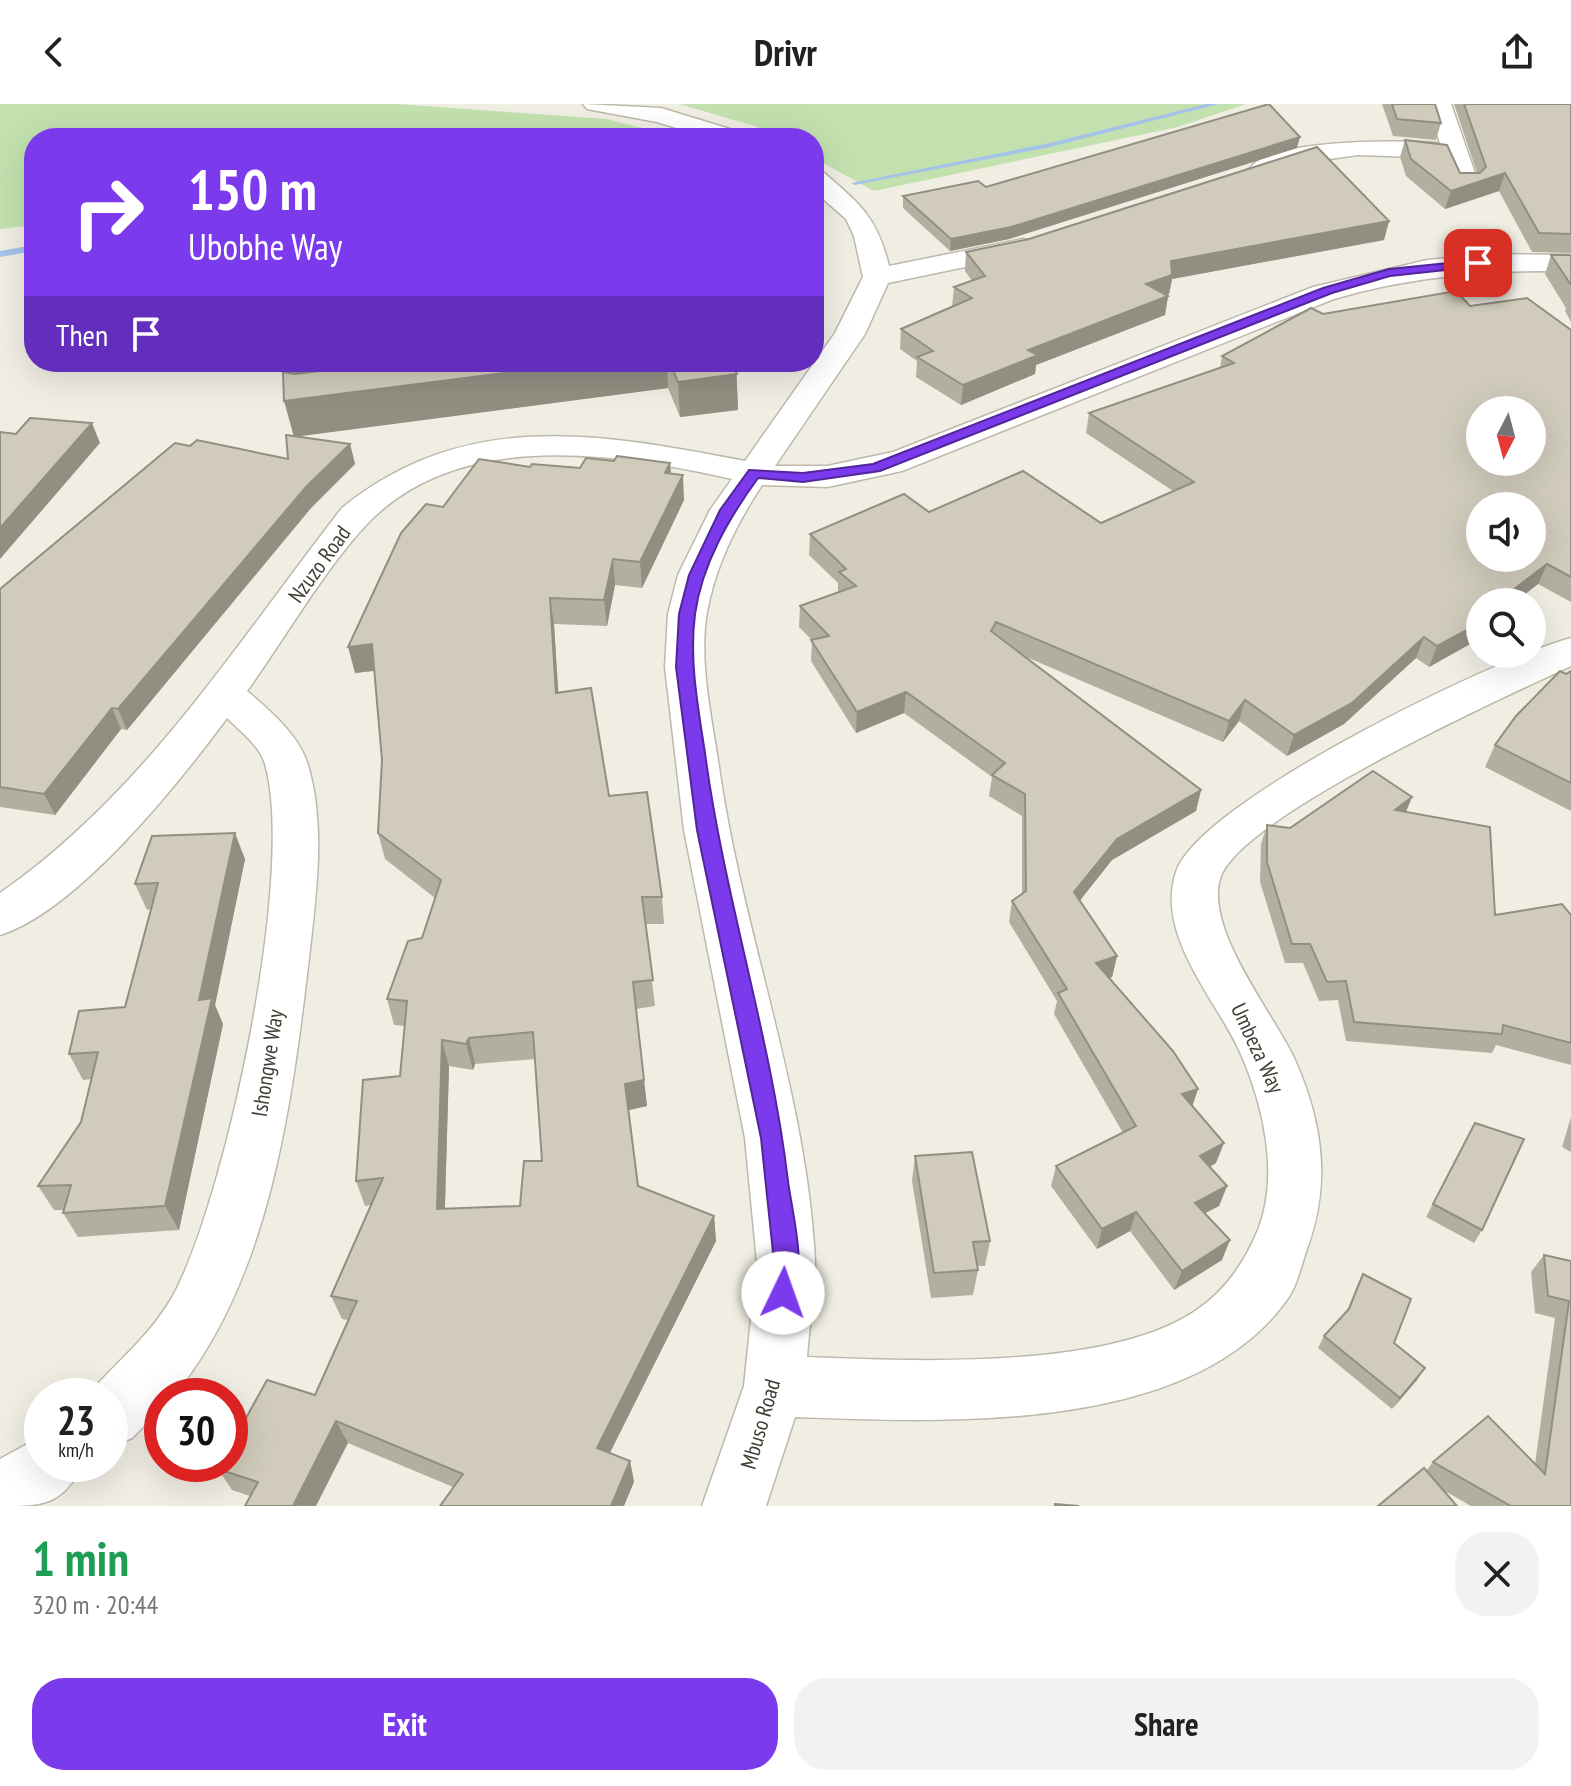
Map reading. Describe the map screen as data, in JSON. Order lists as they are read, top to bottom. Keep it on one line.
{"streets":{"street":["Nzuzo Road","Umbeza Way","Ishongwe Way","Mbuso Road"]},"crossings":[["Nzuzo Road","Ishongwe Way"],["Nzuzo Road","Mbuso Road"],["Umbeza Way","Mbuso Road"]],"north":"bottom","page":{"header":"Drivr","turn":["150 m","Ubobhe Way"],"then":"Then","speed":"23 km/h","limit":"30","heading":["1 min","320 m · 20:44"],"buttons":["Exit","Share"]}}
